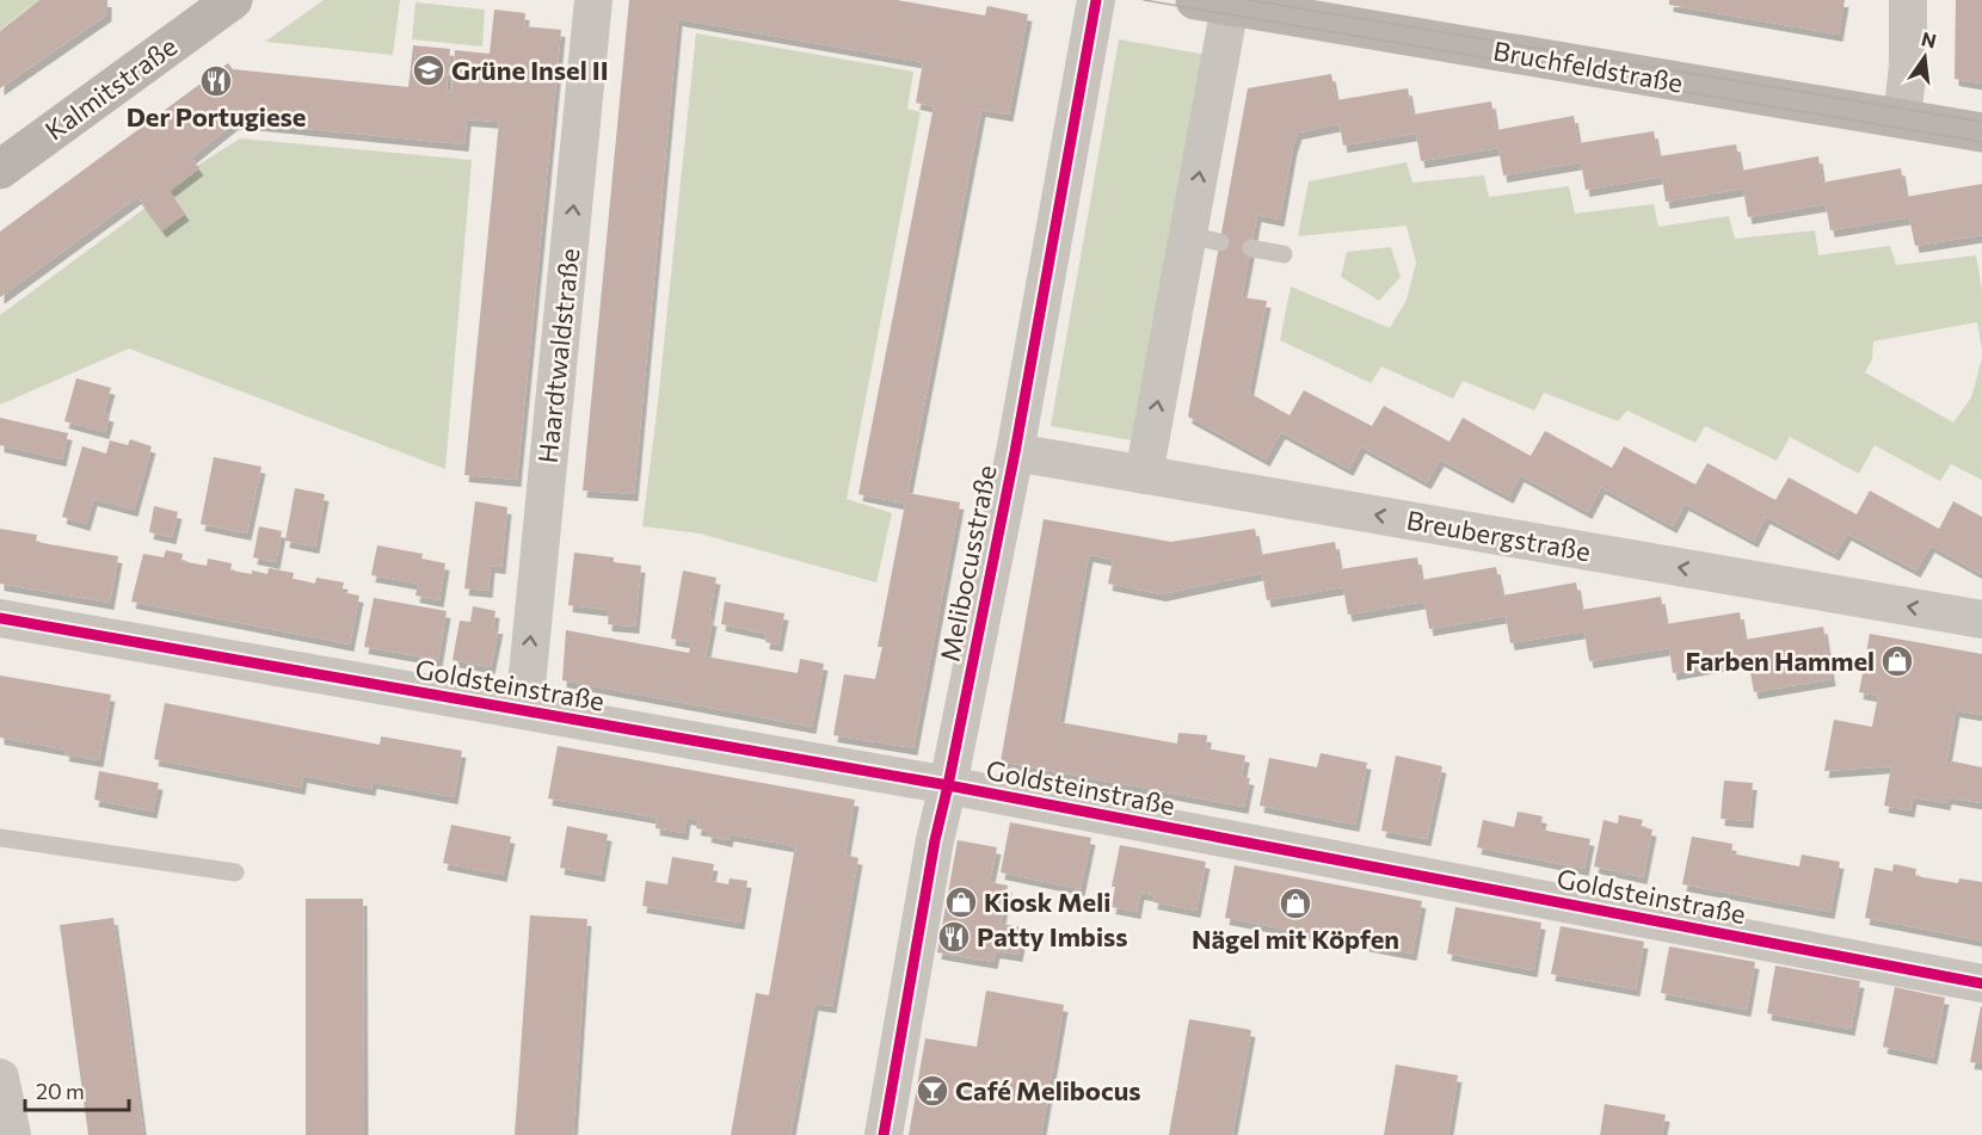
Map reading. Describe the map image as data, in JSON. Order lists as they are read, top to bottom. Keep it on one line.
{"streets":{"street":["Bruchfeldstraße","Kalmitstraße","Haardtwaldstraße","Breubergstraße","Melibocusstraße","Goldsteinstraße"]},"crossings":[["Haardtwaldstraße","Goldsteinstraße"],["Breubergstraße","Melibocusstraße"],["Melibocusstraße","Goldsteinstraße"]],"one_way":["Haardtwaldstraße","Breubergstraße"],"places":{"school or university":["Grüne Insel II"],"restaurant":["Der Portugiese","Patty Imbiss"],"shop":["Farben Hammel","Kiosk Meli","Nägel mit Köpfen"],"bar":["Café Melibocus"]},"scale_bar":"20 m","north":"top"}
